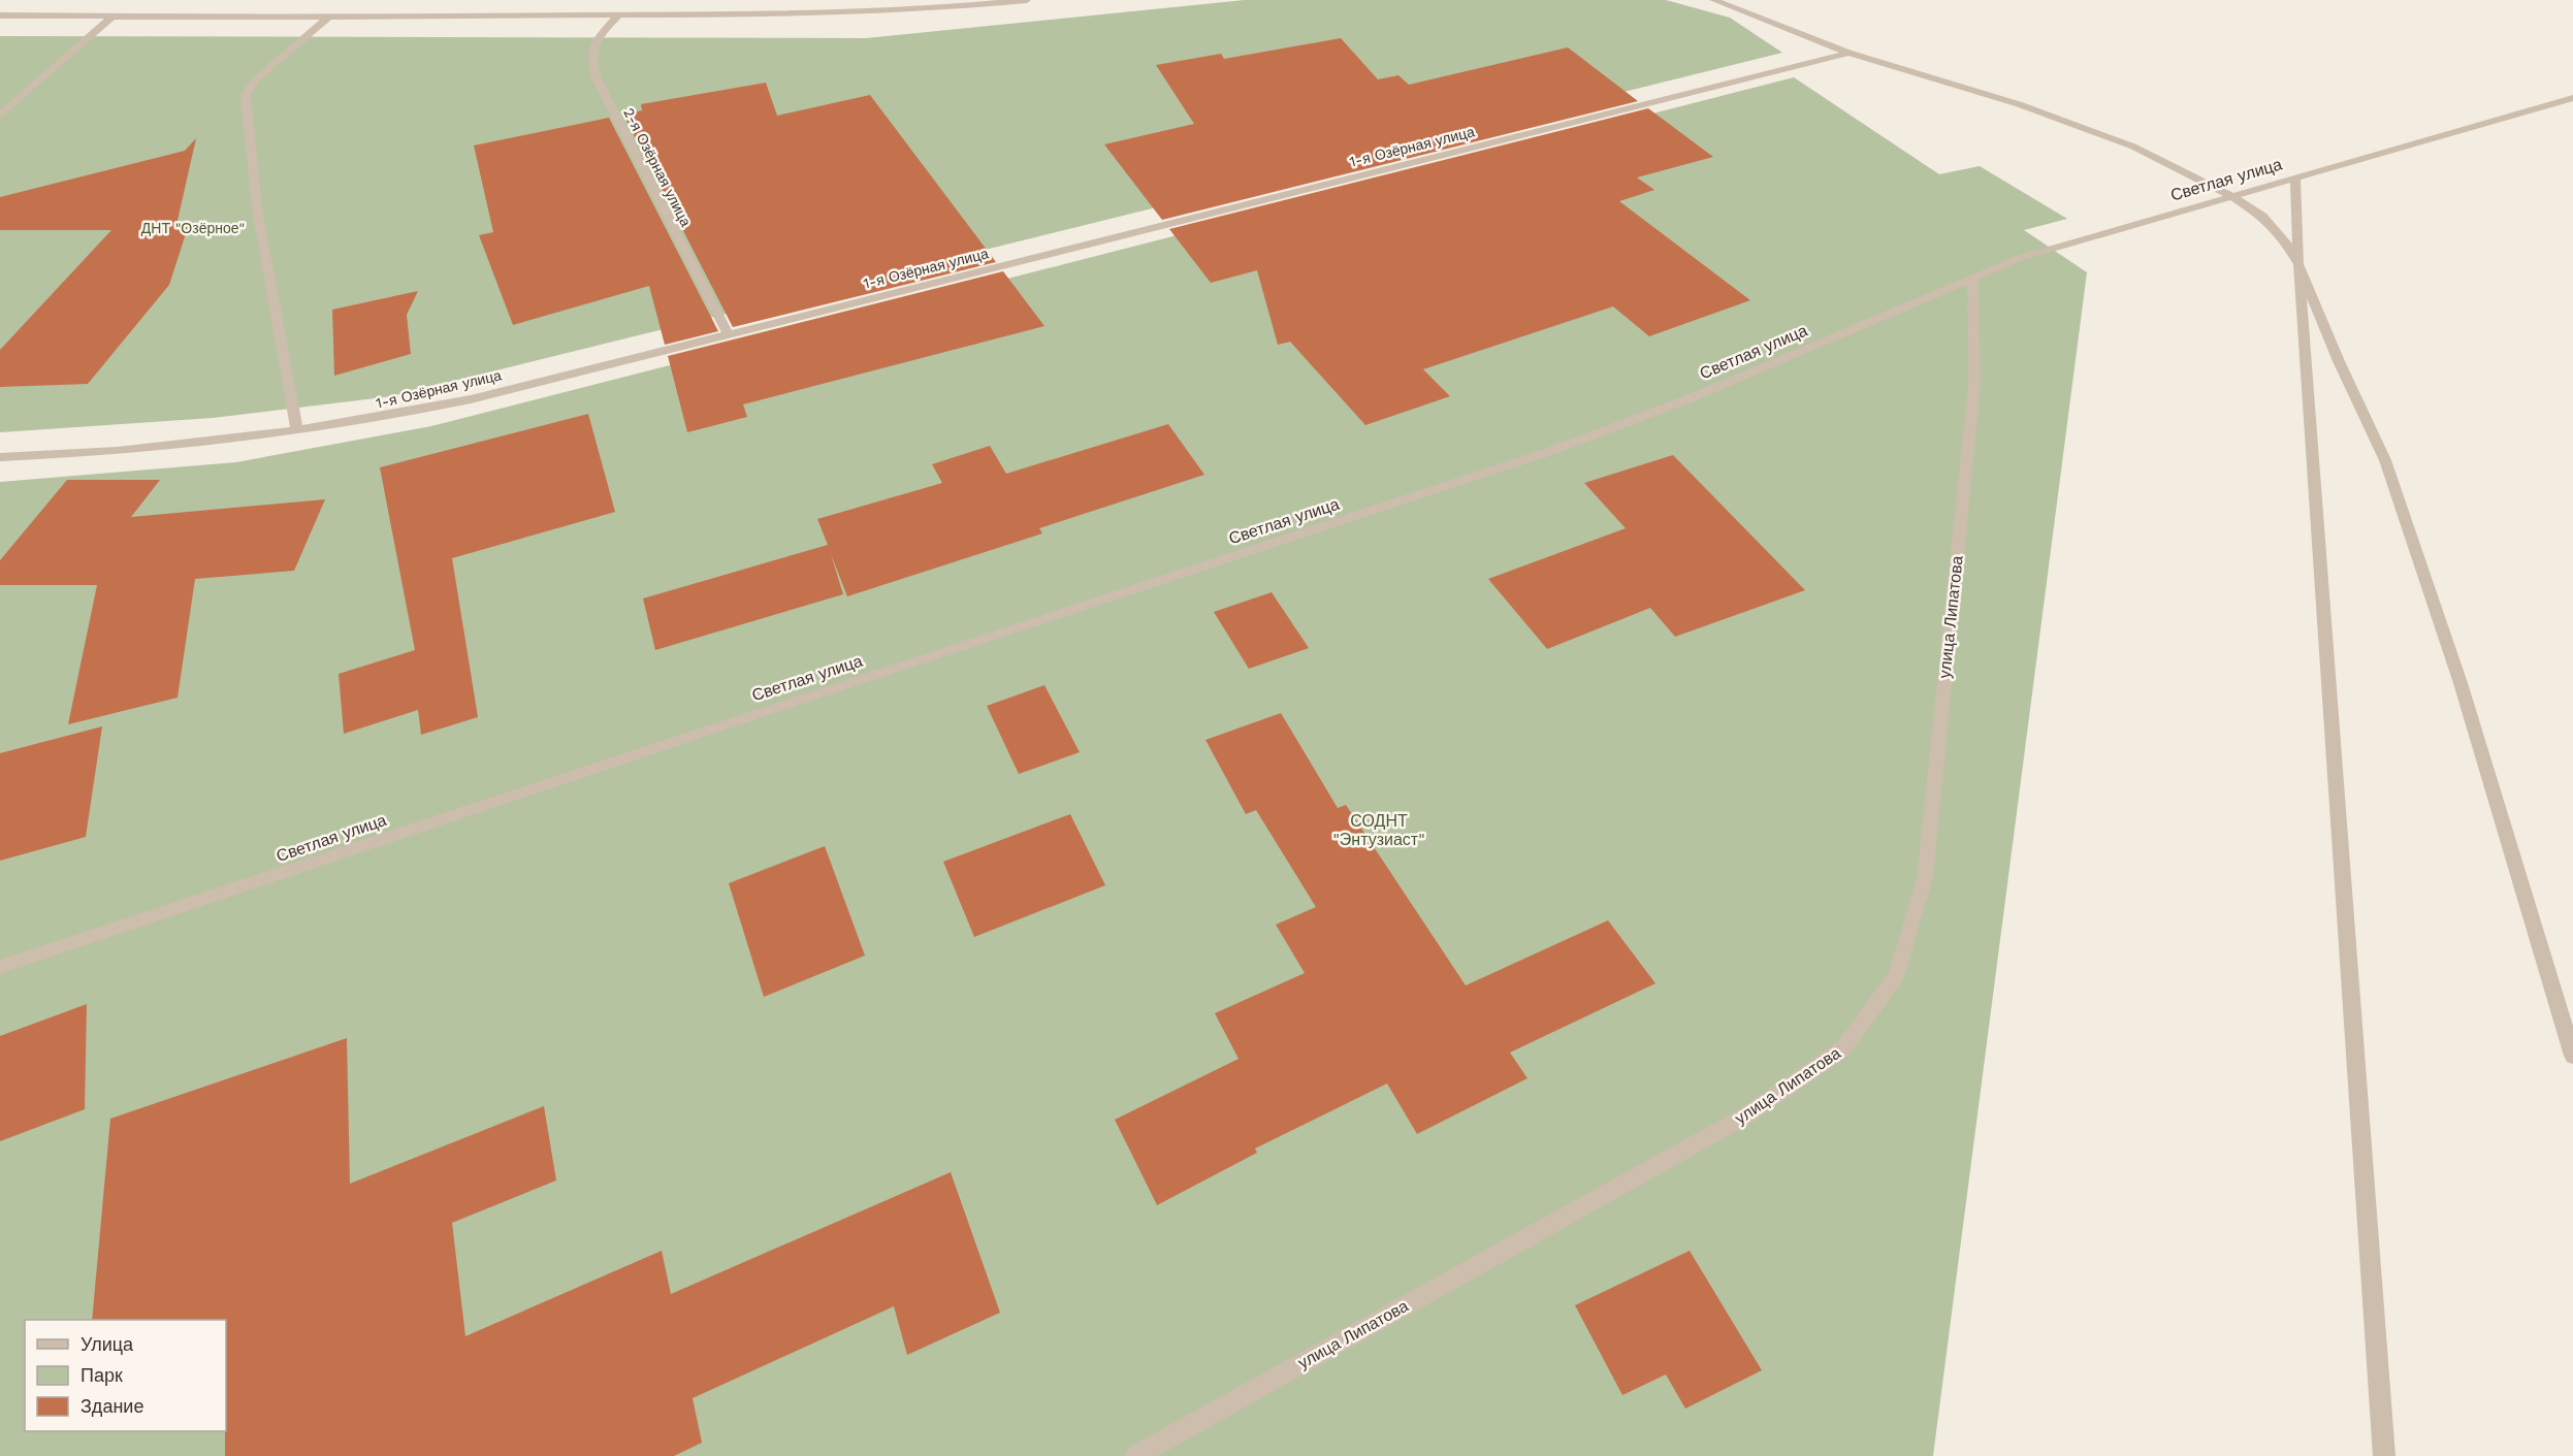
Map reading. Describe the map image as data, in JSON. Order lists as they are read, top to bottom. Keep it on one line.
{"streets":{"street":["1-я Озёрная улица","2-я Озёрная улица","Светлая улица","улица Липатова"]},"crossings":[["1-я Озёрная улица","2-я Озёрная улица"],["Светлая улица","улица Липатова"]],"parks":["ДНТ \"Озёрное\"","СОДНТ \"Энтузиаст\""],"legend":["Улица","Парк","Здание"]}
